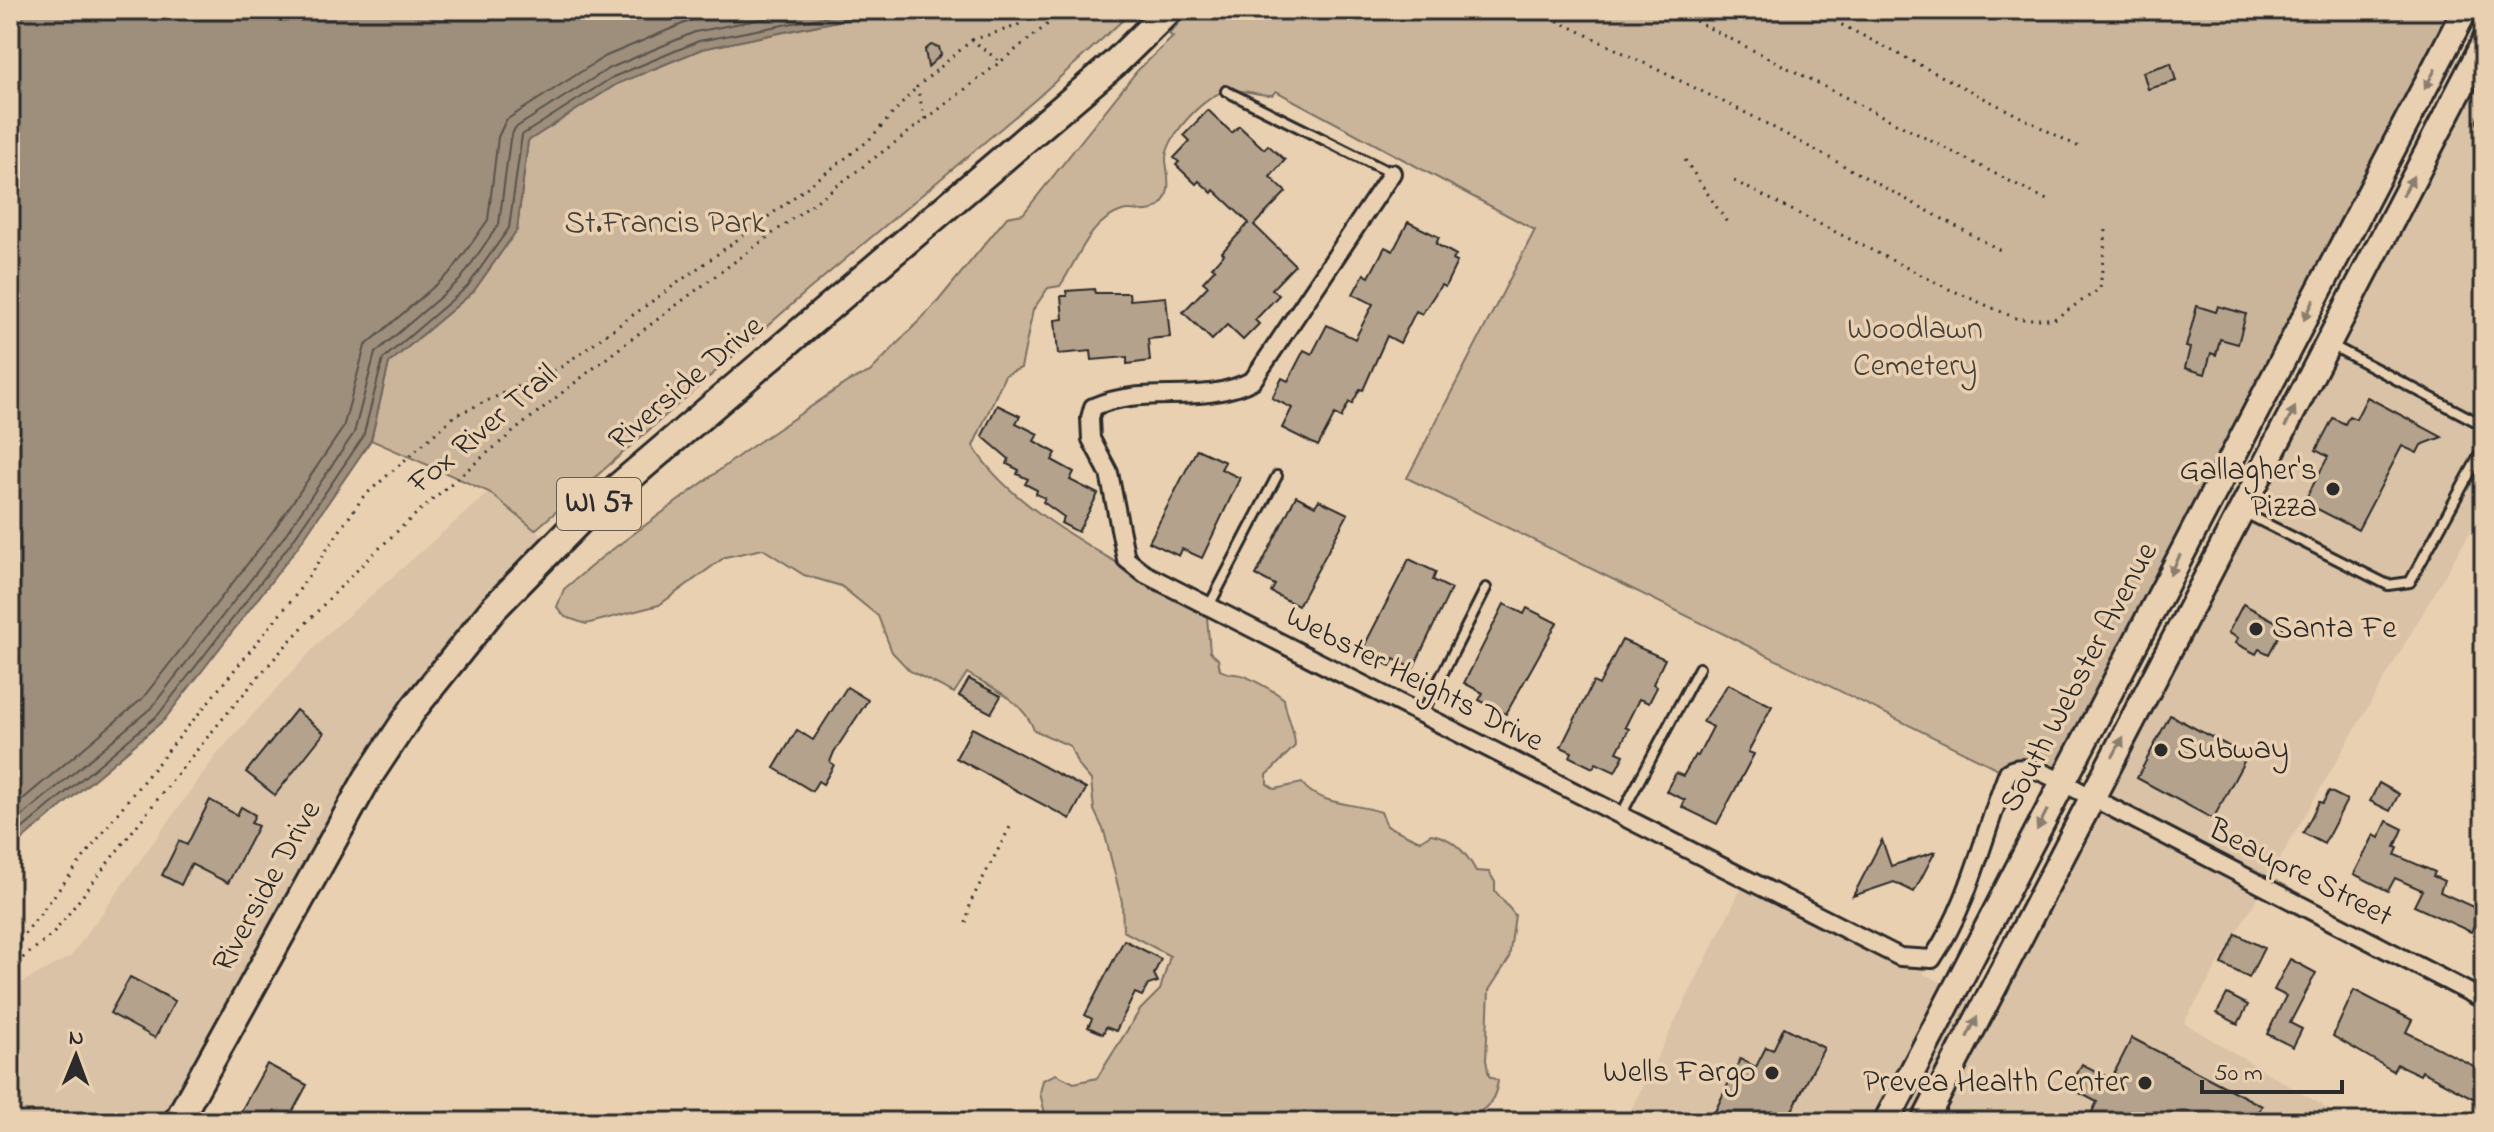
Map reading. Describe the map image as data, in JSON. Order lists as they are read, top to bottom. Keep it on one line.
{"streets":{"main road":["Riverside Drive","WI 57","South Webster Avenue"],"street":["Webster Heights Drive","Beaupre Street"],"path":["Fox River Trail"]},"crossings":[["South Webster Avenue","Webster Heights Drive"],["South Webster Avenue","Beaupre Street"],["Webster Heights Drive","Beaupre Street"]],"parks":["St.Francis Park","Woodlawn Cemetery"],"places":["Gallagher's Pizza","Santa Fe","Subway","Wells Fargo","Prevea Health Center"],"scale_bar":"50 m","north":"top"}
